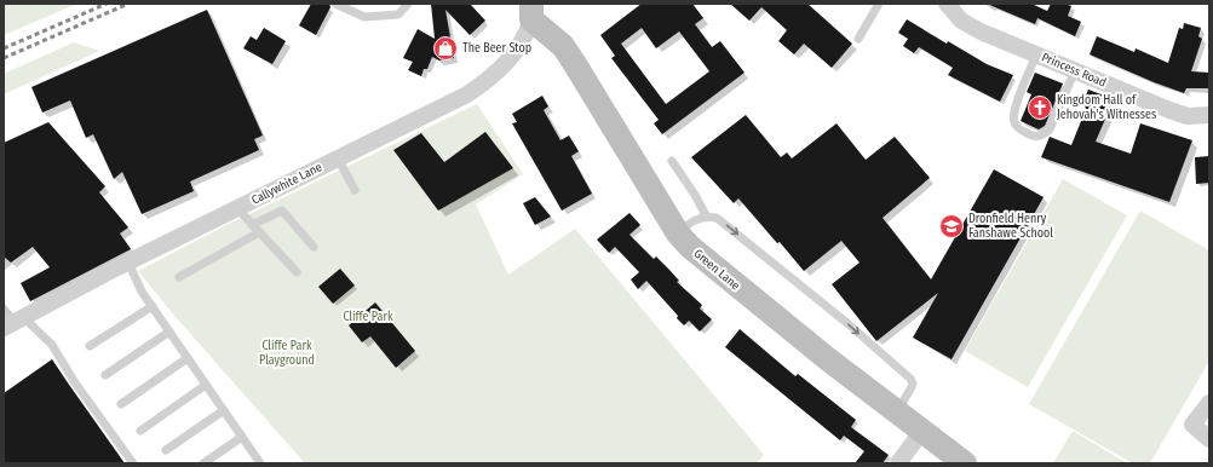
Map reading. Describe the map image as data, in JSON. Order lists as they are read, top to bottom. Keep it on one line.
{"streets":{"main road":["Green Lane"],"street":["Princess Road","Callywhite Lane"]},"crossings":[["Callywhite Lane","Green Lane"]],"parks":["Cliffe Park","Cliffe Park Playground"],"places":{"shop":["The Beer Stop"],"church":["Kingdom Hall of Jehovah's Witnesses"],"school or university":["Dronfield Henry Fanshawe School"]}}
